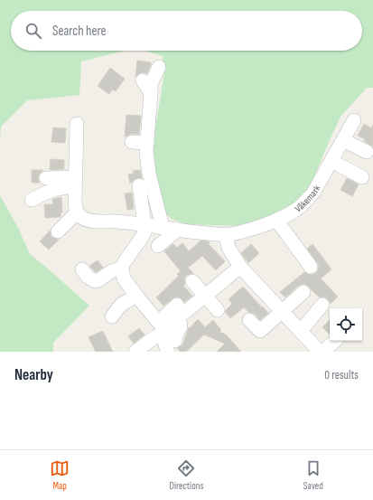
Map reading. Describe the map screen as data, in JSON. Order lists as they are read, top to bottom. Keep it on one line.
{"streets":{"street":["Våkemark"]},"page":{"search":"Search here","heading":["Nearby","0 results"],"nav":["Map","Directions","Saved"]}}
